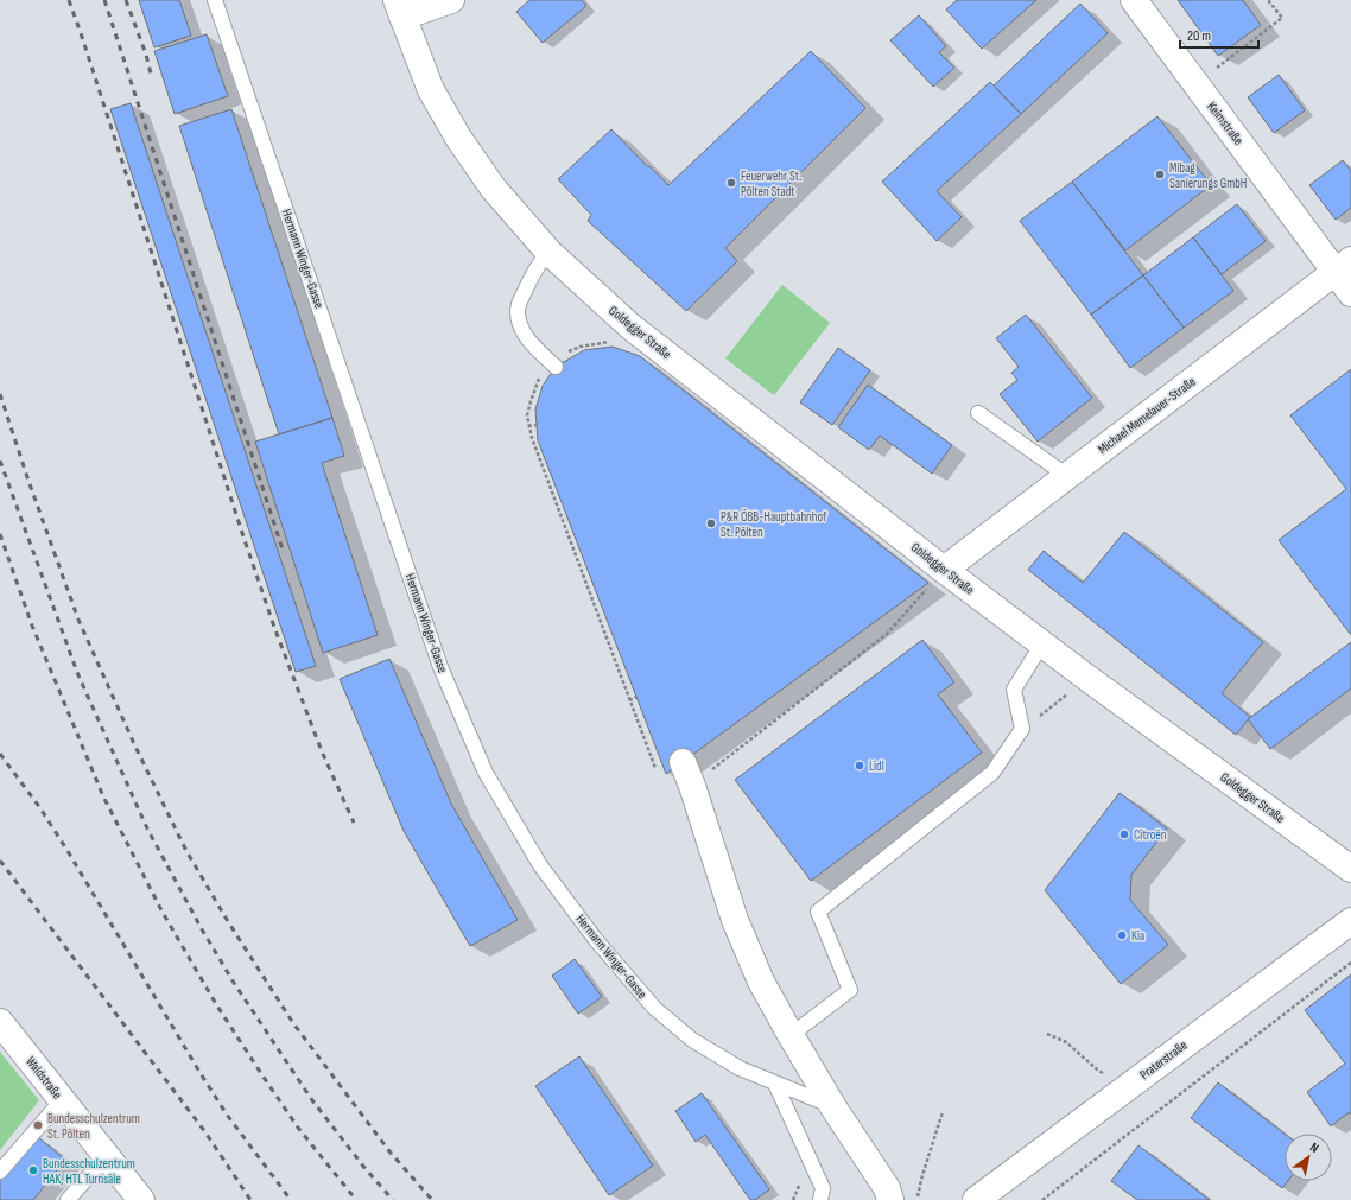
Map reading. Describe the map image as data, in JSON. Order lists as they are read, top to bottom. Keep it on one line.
{"streets":{"main road":["Keimstraße","Goldegger Straße","Michael Memelauer-Straße","Praterstraße","Waldstraße"],"lane":["Hermann Winger-Gasse"]},"crossings":[["Keimstraße","Michael Memelauer-Straße"],["Goldegger Straße","Michael Memelauer-Straße"]],"places":["Mibag Sanierungs GmbH","Feuerwehr St. Pölten Stadt","P&R ÖBB-Hauptbahnhof St. Pölten","Lidl","Citroën","Kia","Bundesschulzentrum St. Pölten","Bundesschulzentrum HAK, HTL Turnsäle"],"scale_bar":"20 m","north":"top right"}
